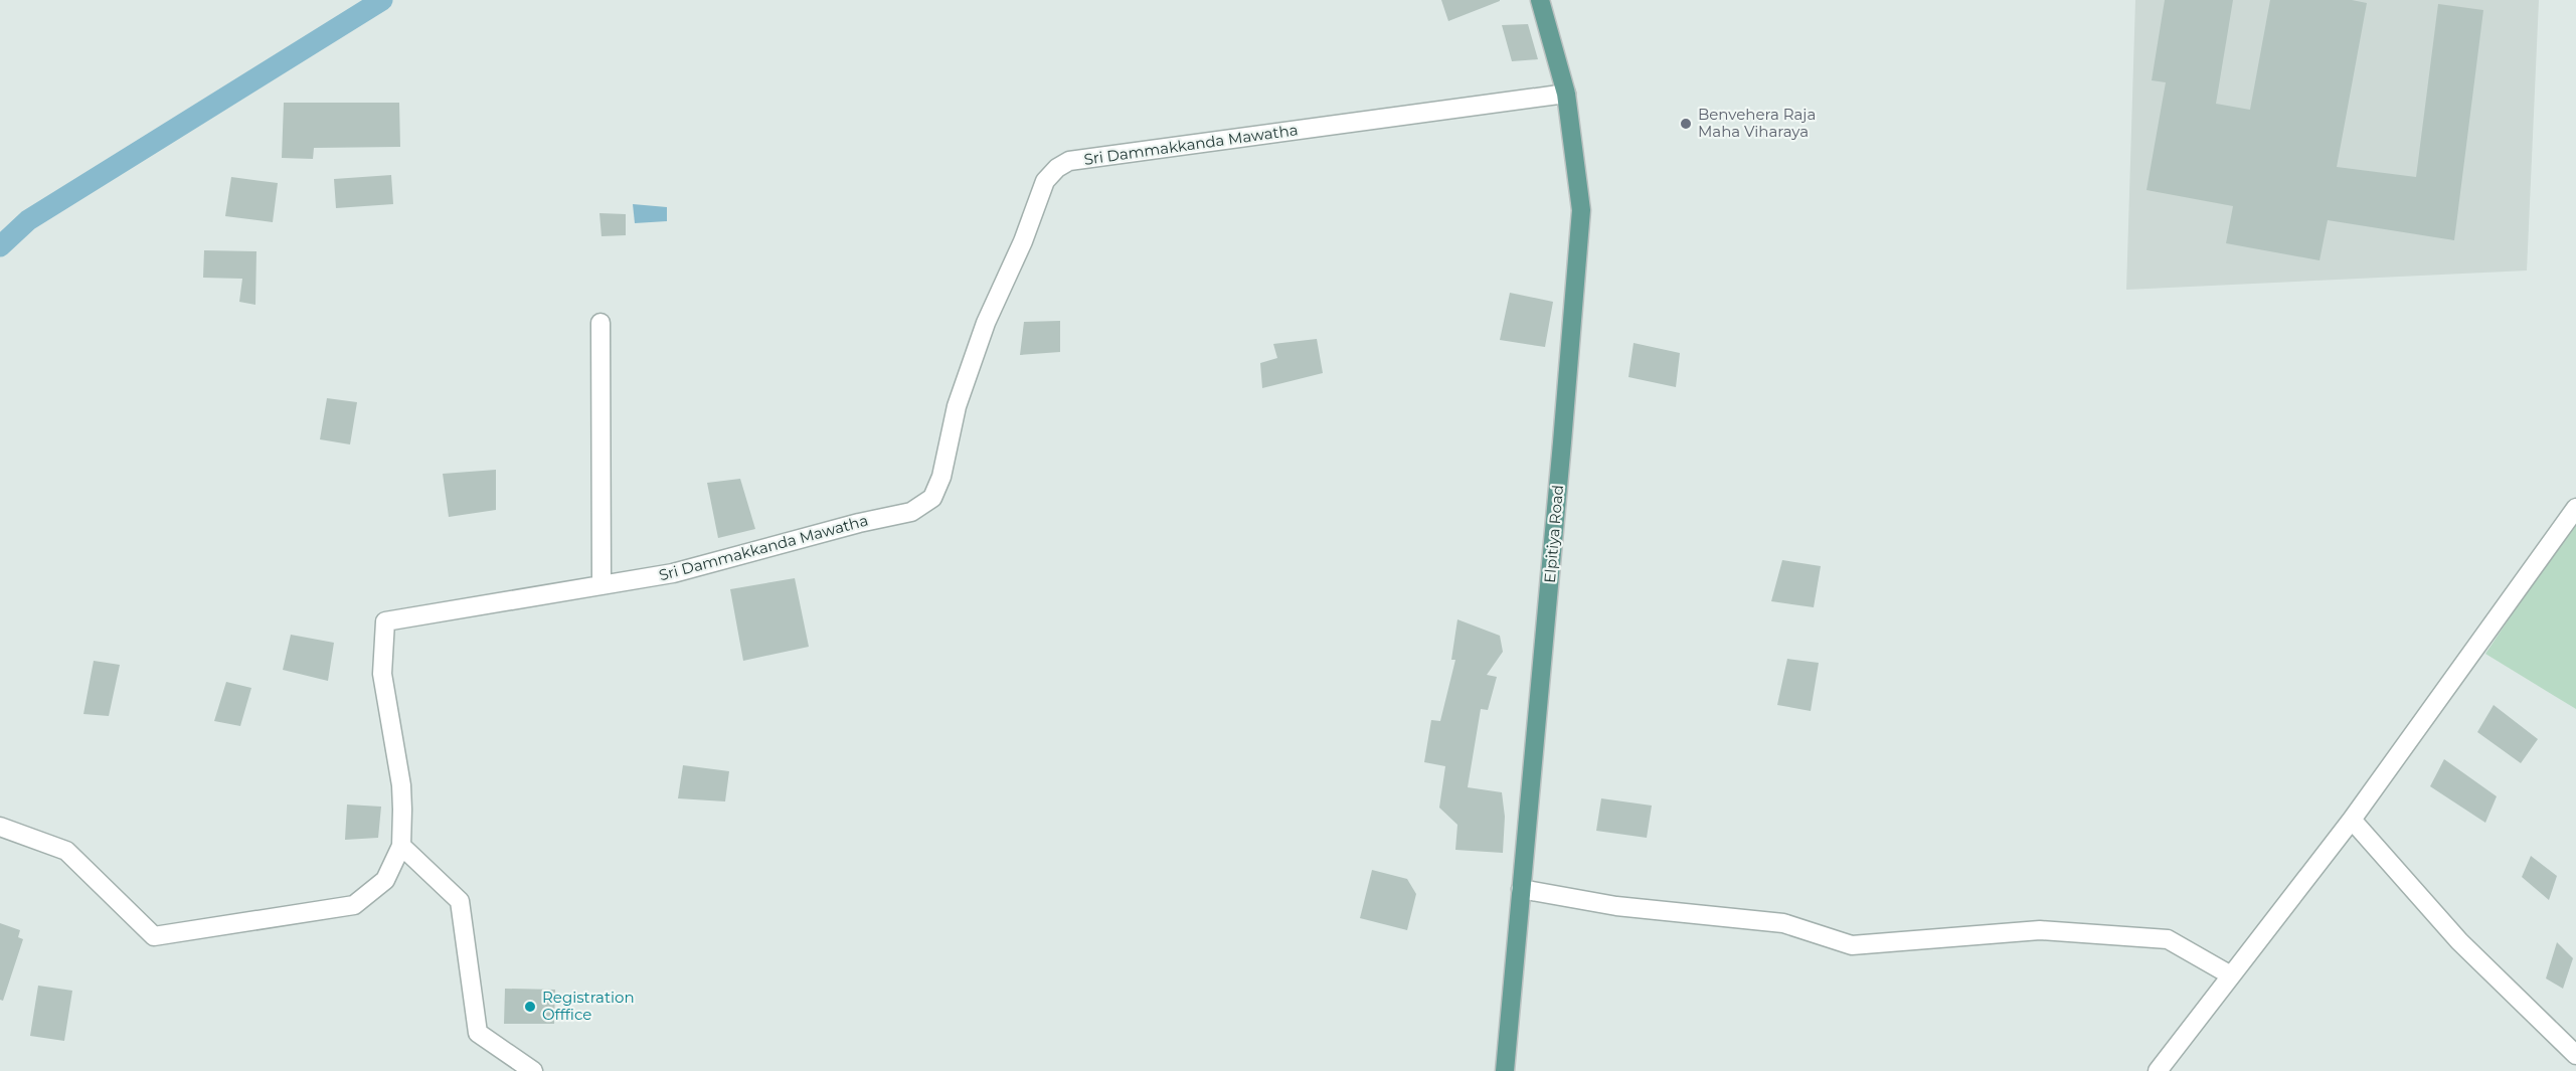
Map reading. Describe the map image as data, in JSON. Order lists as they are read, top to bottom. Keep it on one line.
{"streets":{"main road":["Elpitiya Road"],"street":["Sri Dammakkanda Mawatha"]},"crossings":[["Sri Dammakkanda Mawatha","Elpitiya Road"]],"places":["Benvehera Raja Maha Viharaya","Registration Offfice"]}
